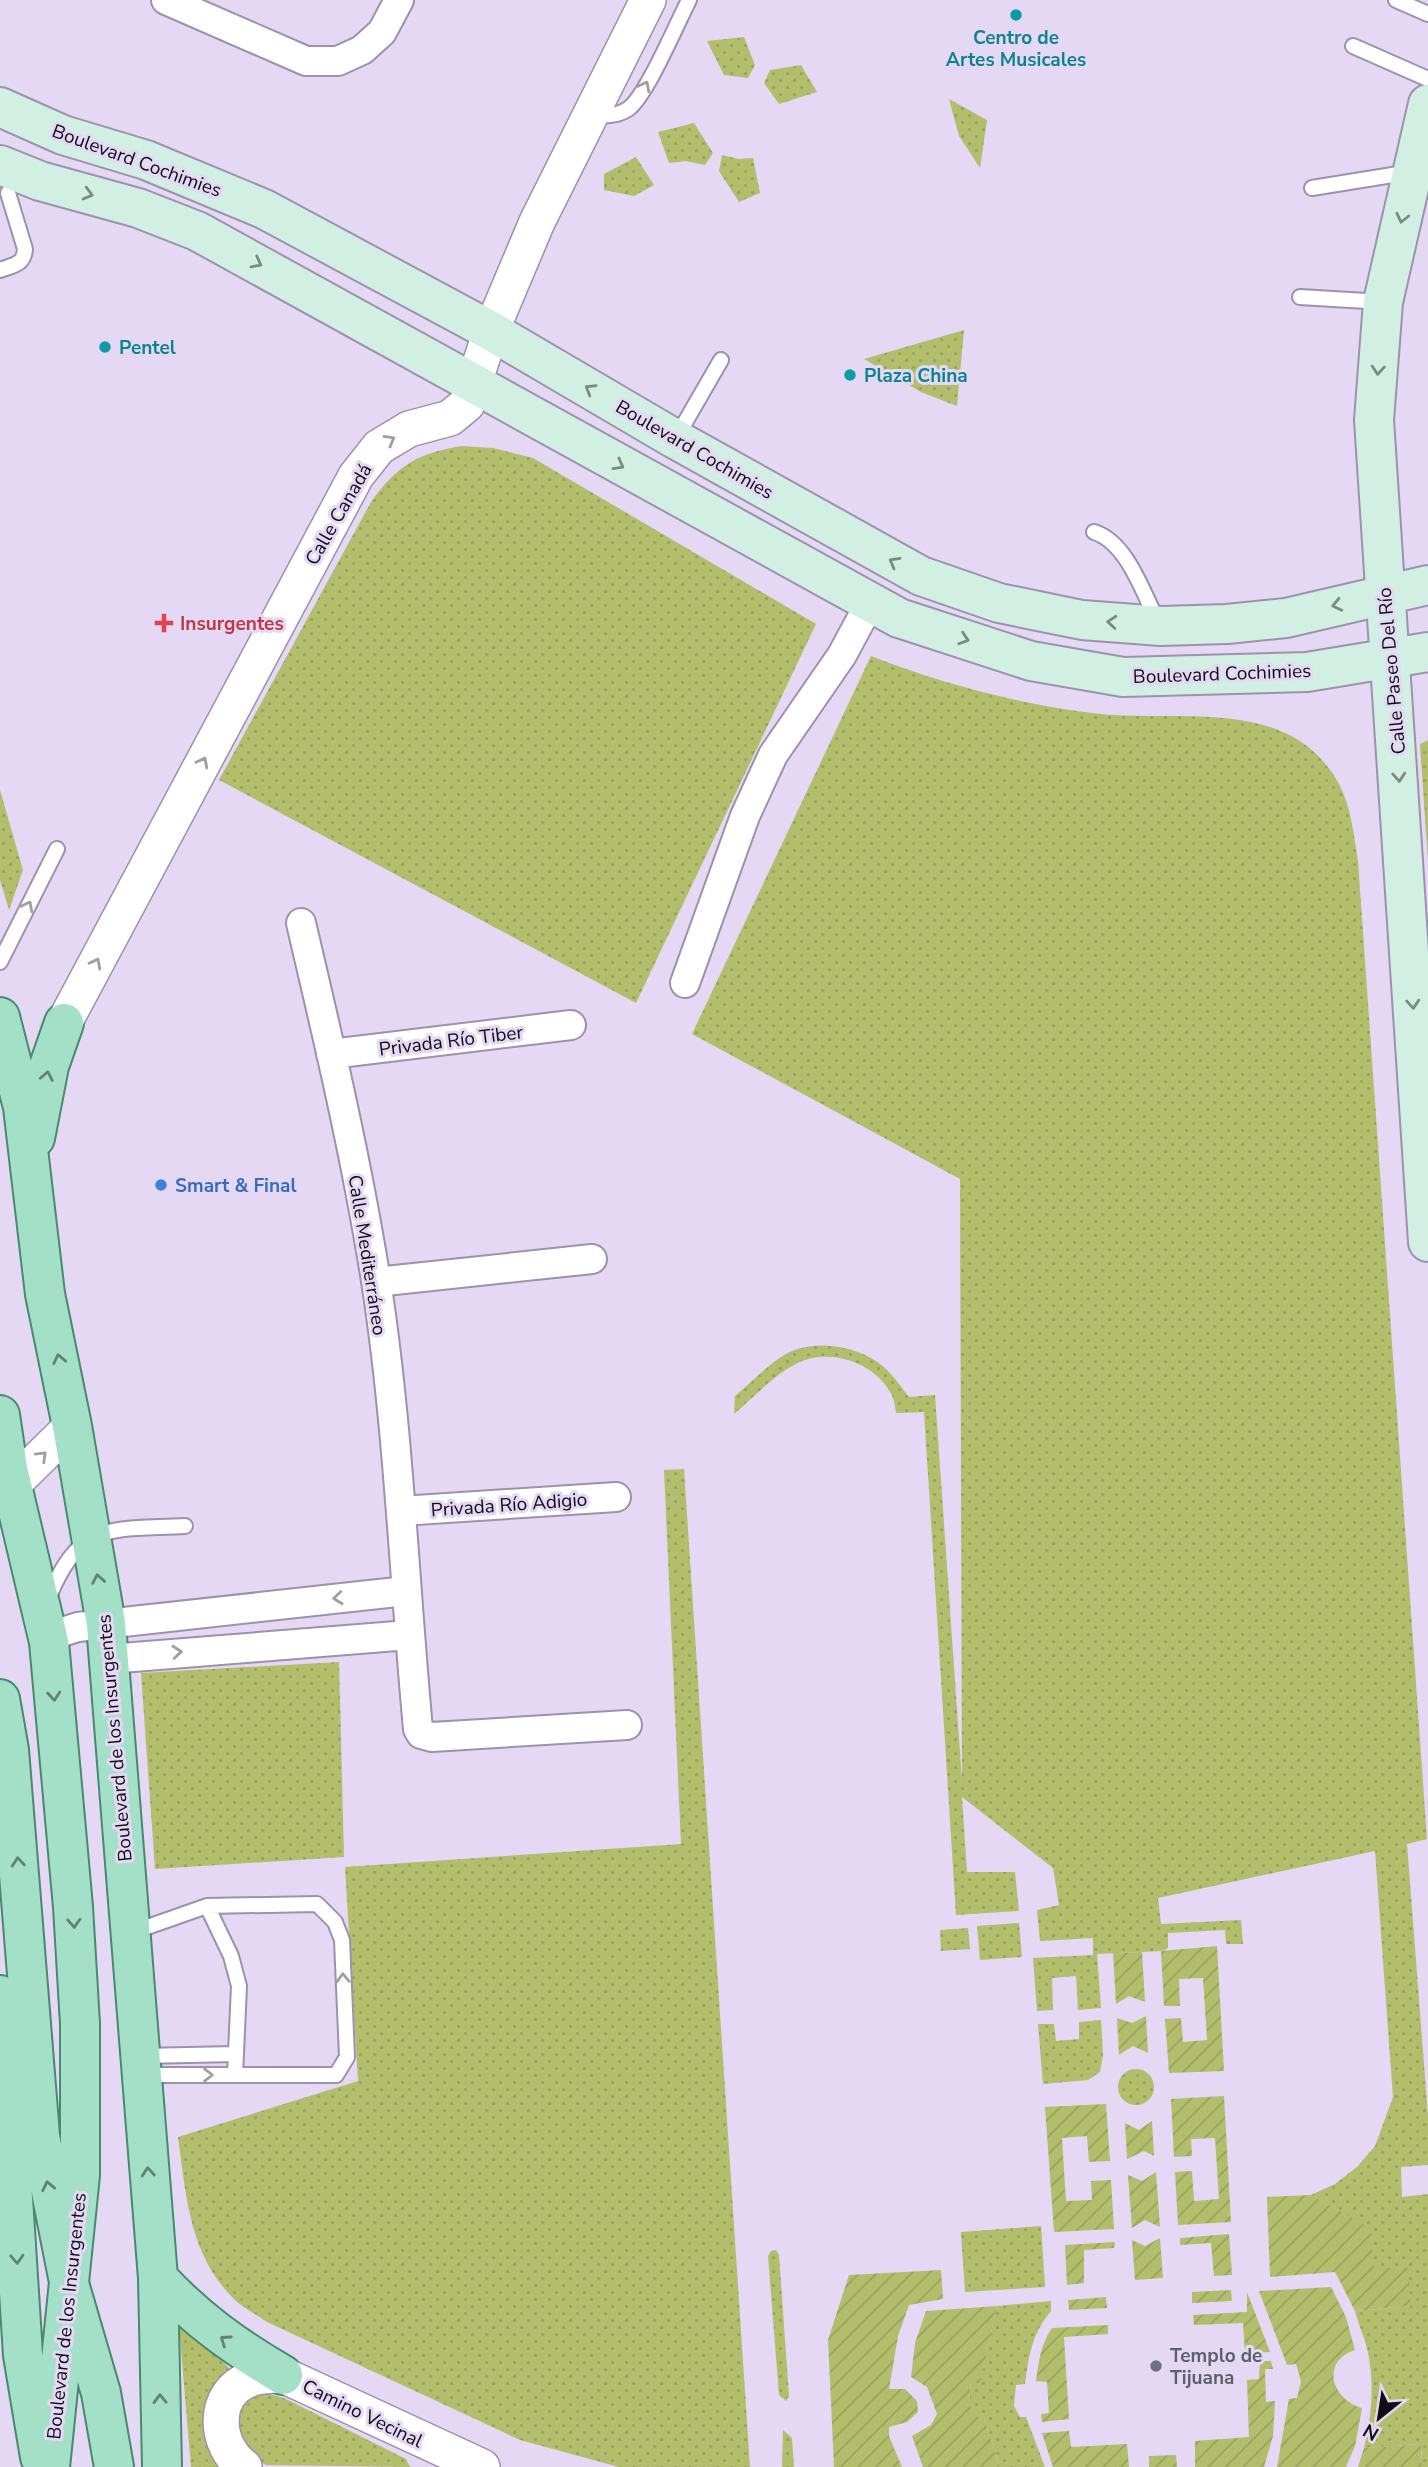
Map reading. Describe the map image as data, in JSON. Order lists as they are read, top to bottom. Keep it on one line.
{"streets":{"main road":["Boulevard Cochimies","Calle Paseo Del Río","Boulevard de los Insurgentes"],"street":["Calle Canadá","Privada Río Tiber","Calle Mediterráneo","Privada Río Adigio","Camino Vecinal"]},"crossings":[["Boulevard Cochimies","Calle Canadá"],["Boulevard Cochimies","Calle Paseo Del Río"],["Privada Río Tiber","Calle Mediterráneo"],["Calle Mediterráneo","Privada Río Adigio"]],"one_way":["Calle Canadá","Calle Paseo Del Río"],"places":{"other":["Centro de Artes Musicales","Pentel","Plaza China","Smart & Final","Templo de Tijuana"],"health":["Insurgentes"]},"north":"bottom left"}
